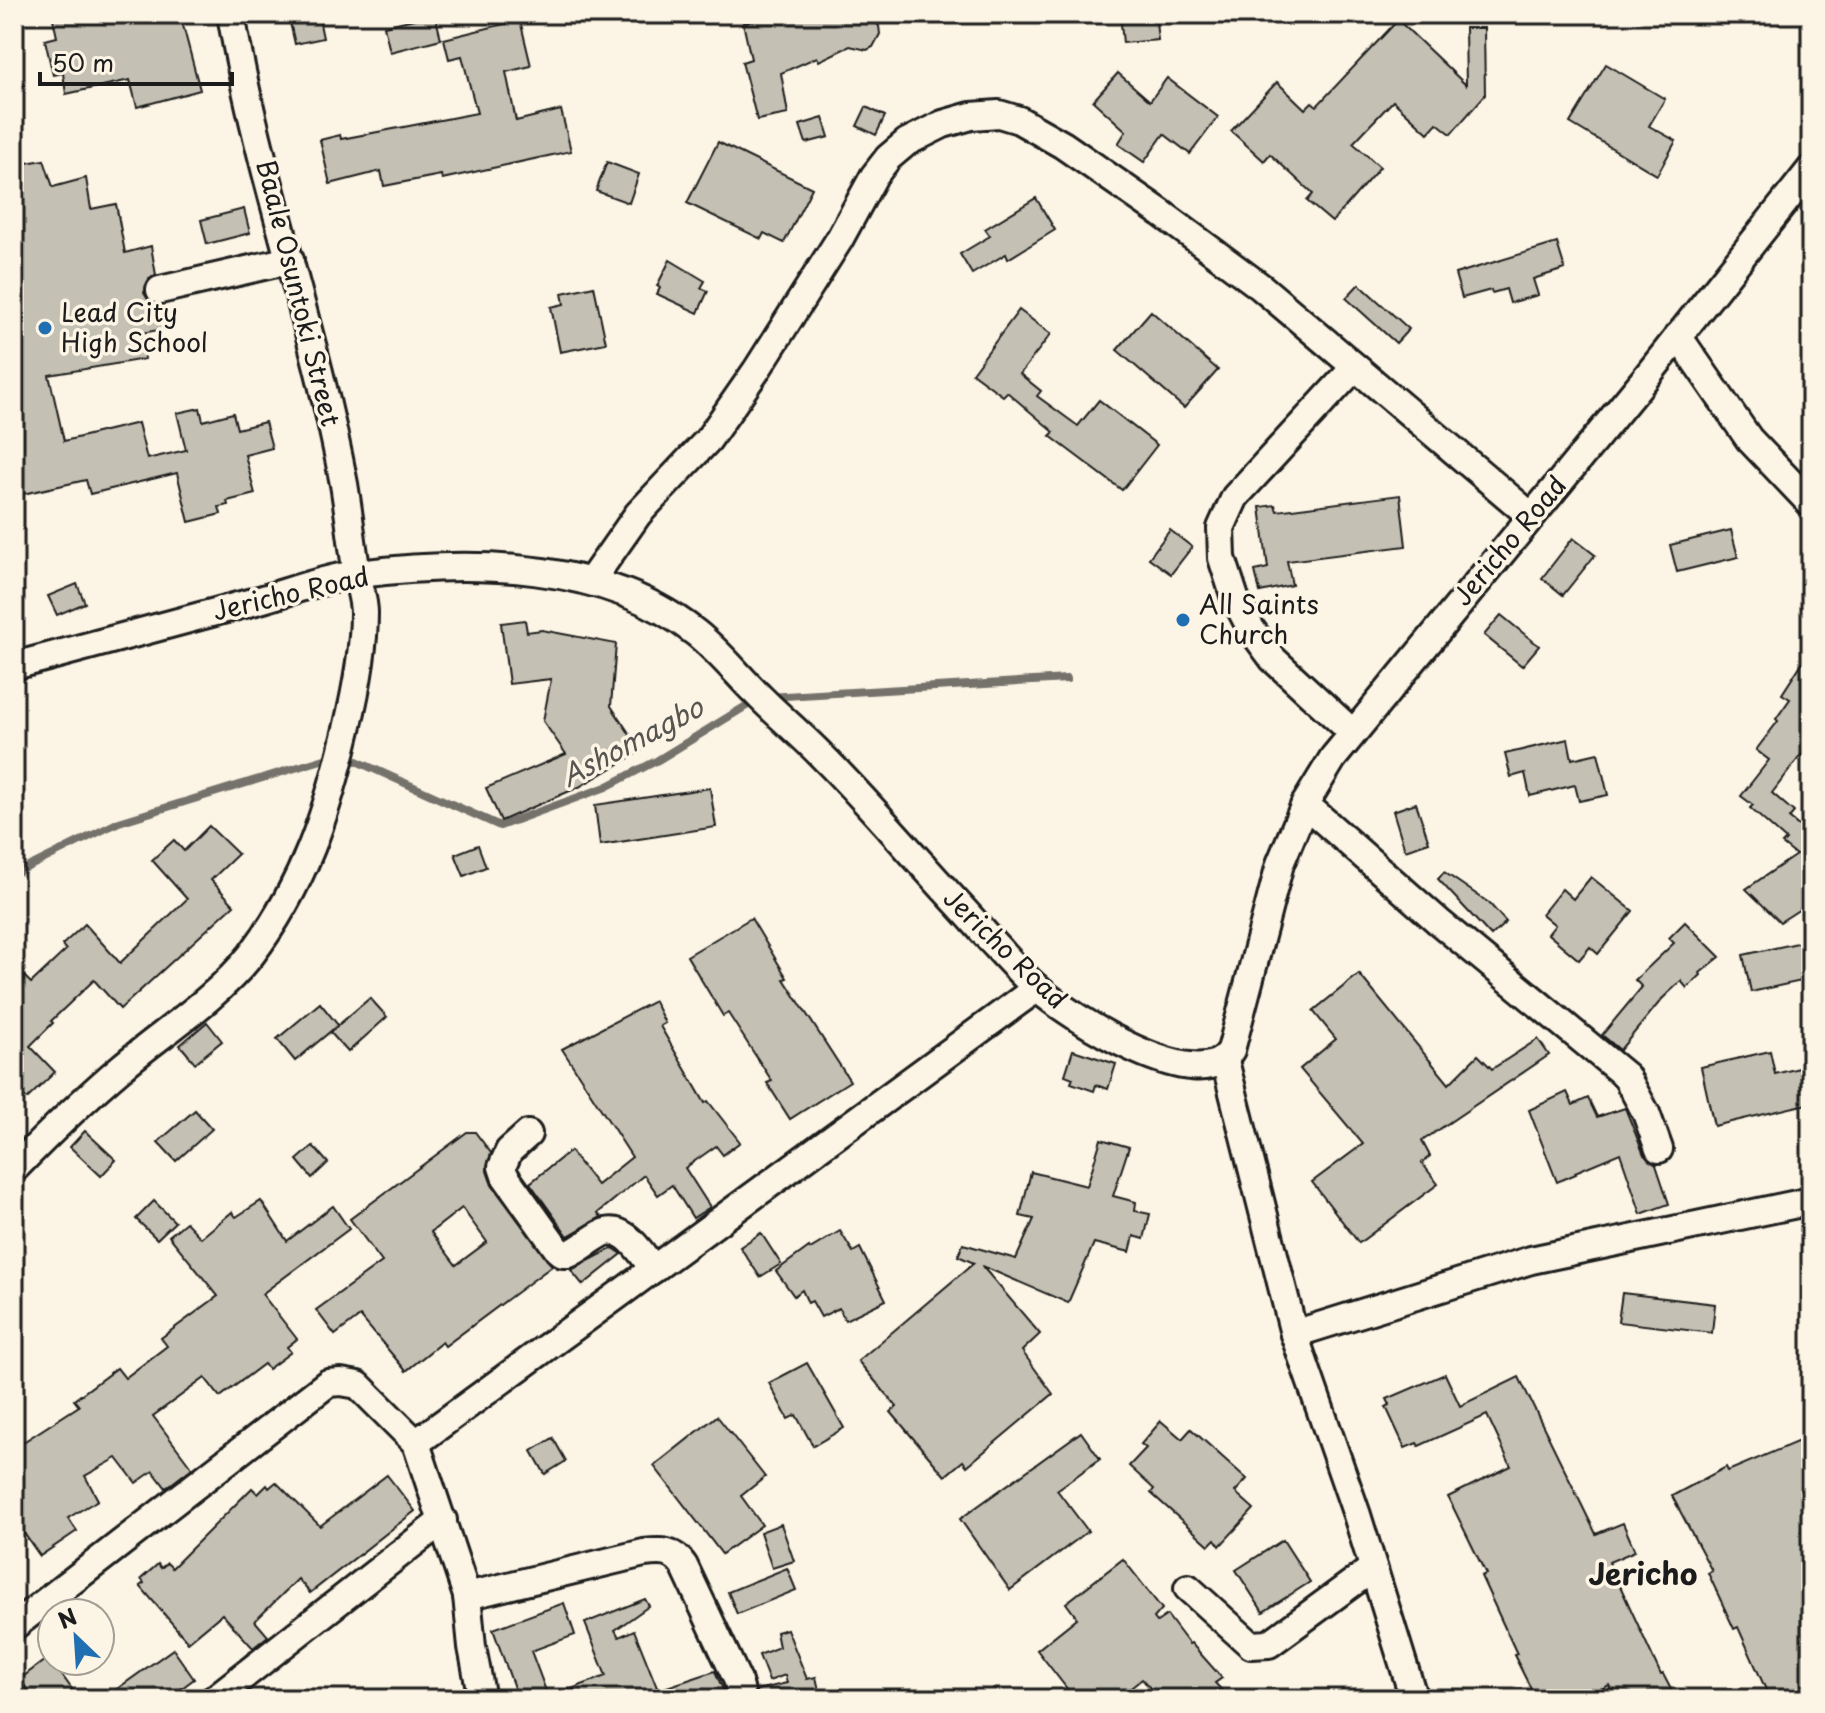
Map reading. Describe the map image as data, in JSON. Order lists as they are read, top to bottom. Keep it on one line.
{"streets":{"street":["Baale Osuntoki Street","Jericho Road"]},"crossings":[["Baale Osuntoki Street","Jericho Road"]],"districts":["Jericho"],"water":["Ashomagbo"],"places":["Lead City High School","All Saints Church"],"scale_bar":"50 m","north":"top left"}
